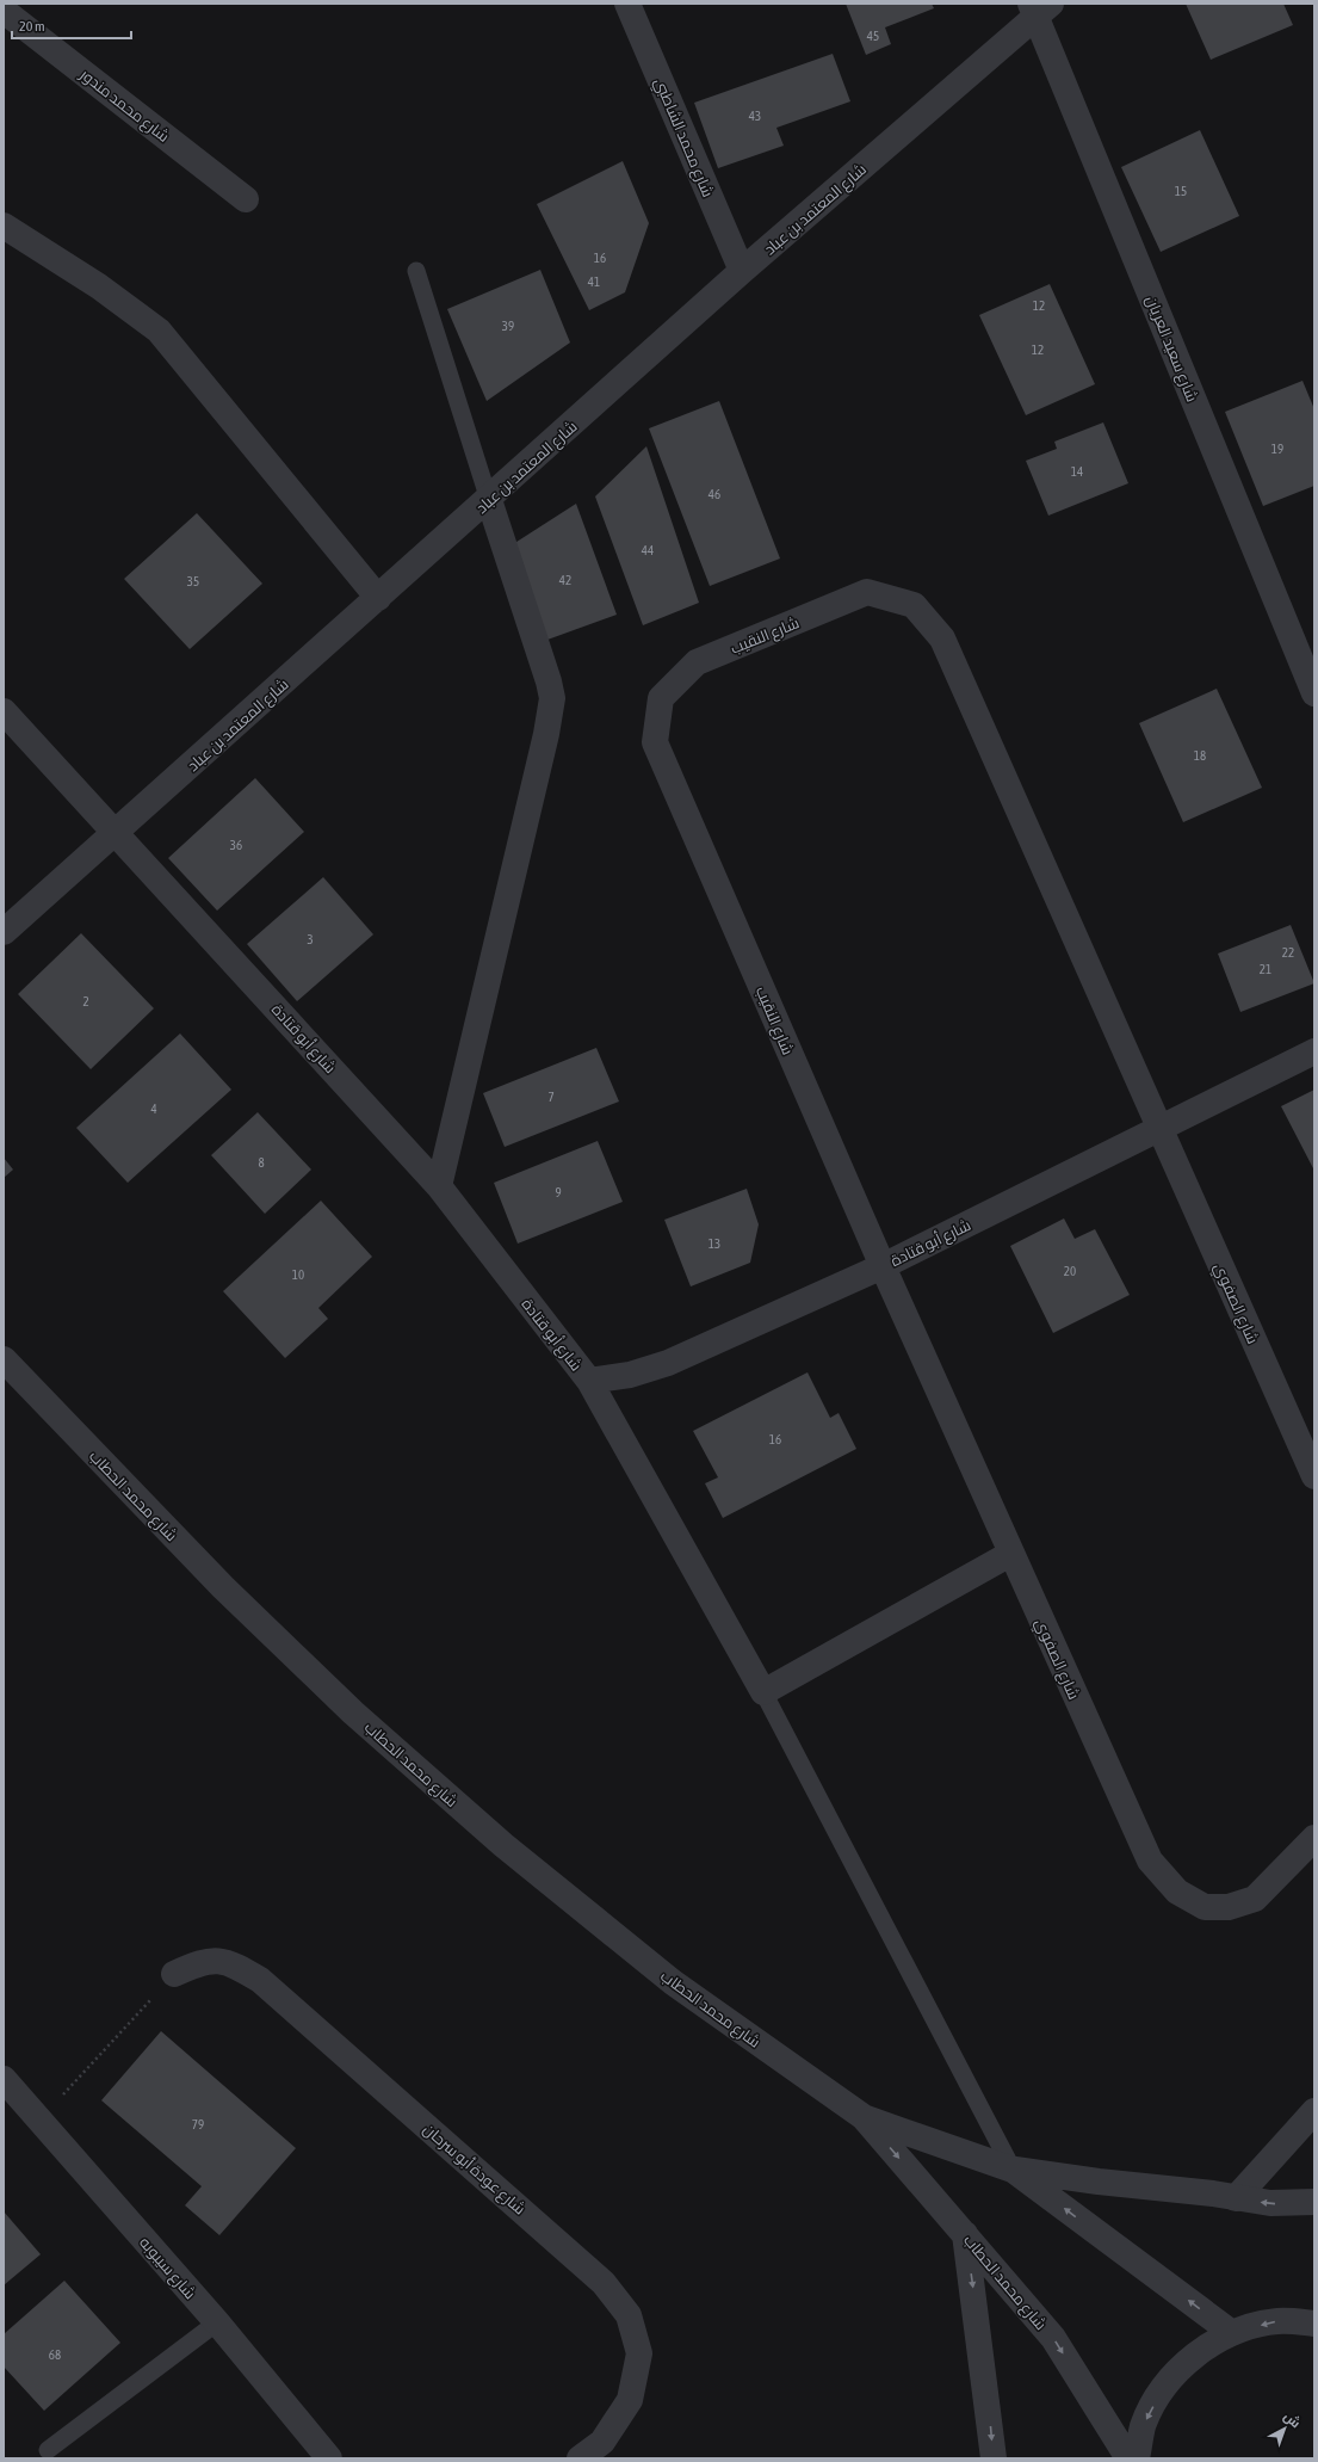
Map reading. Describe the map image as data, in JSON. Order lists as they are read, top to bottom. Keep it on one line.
{"streets":{"street":["شارع محمد مندور","شارع محمد الشاطبي","شارع المعتمد بن عباد","شارع سعيد العريان","شارع النقيب","شارع أبو قتادة","شارع الصفوي","شارع محمد الحطاب","شارع عودة أبو سرحان","شارع سيبوبه"]},"crossings":[["شارع محمد الشاطبي","شارع المعتمد بن عباد"],["شارع المعتمد بن عباد","شارع سعيد العريان"],["شارع المعتمد بن عباد","شارع أبو قتادة"],["شارع النقيب","شارع أبو قتادة"],["شارع النقيب","شارع الصفوي"],["شارع أبو قتادة","شارع الصفوي"]],"house_numbers":["45","43","15","16","41","12","39","12","19","14","46","44","42","35","18","36","3","22","21","2","7","4","8","9","13","20","10","16","79","68"],"scale_bar":"20 m","north":"top right"}
